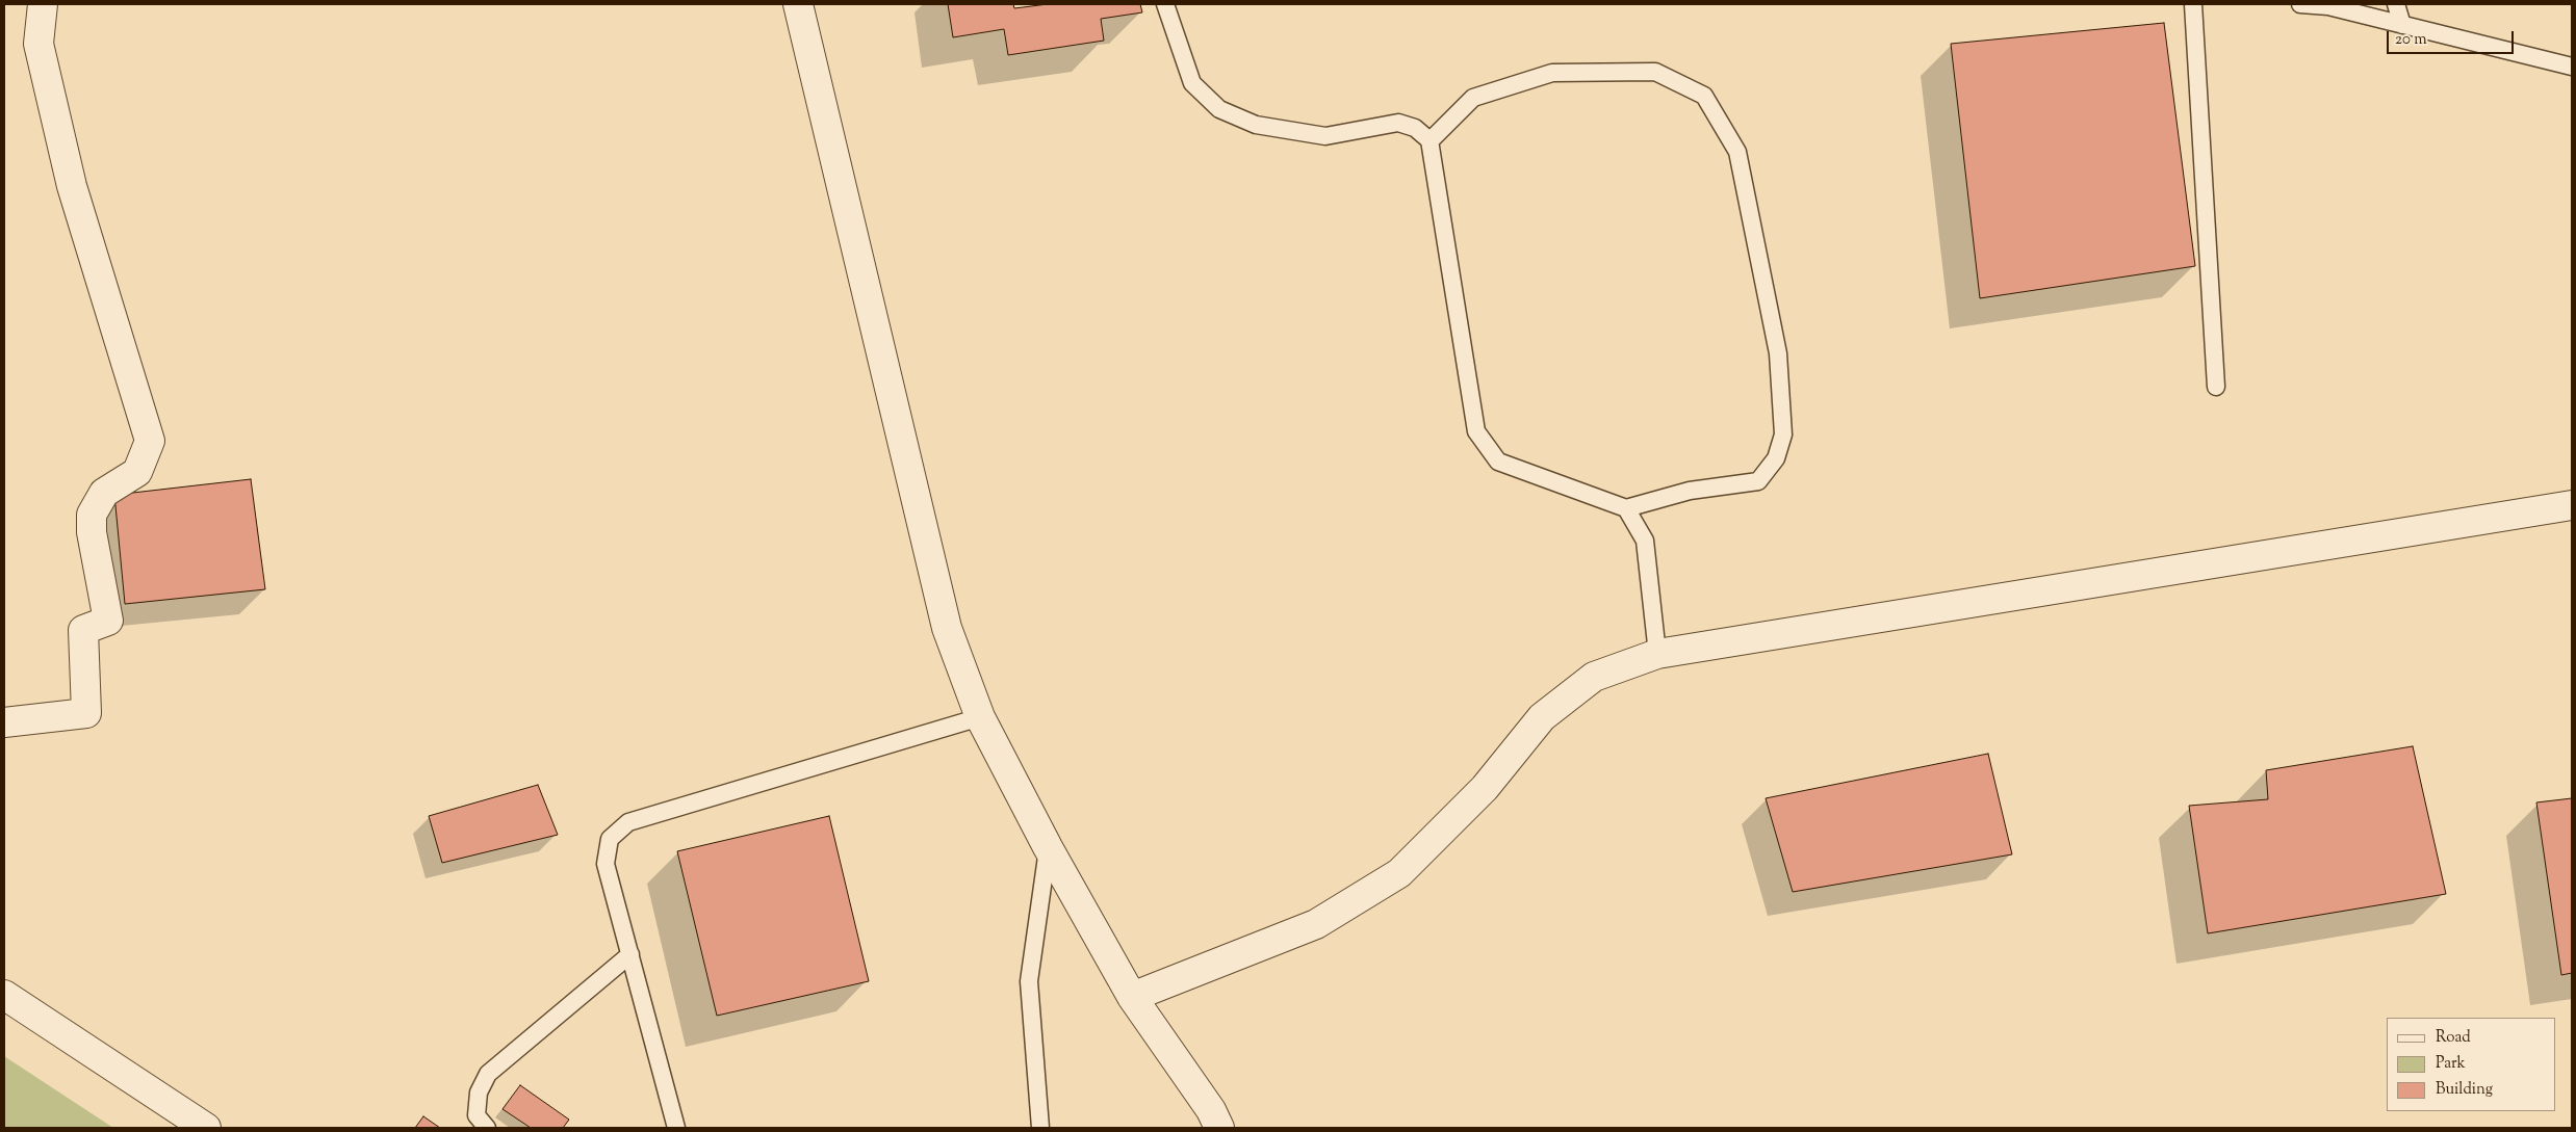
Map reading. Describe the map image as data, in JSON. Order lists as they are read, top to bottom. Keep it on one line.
{"legend":["Road","Park","Building"],"scale_bar":"20 m"}
